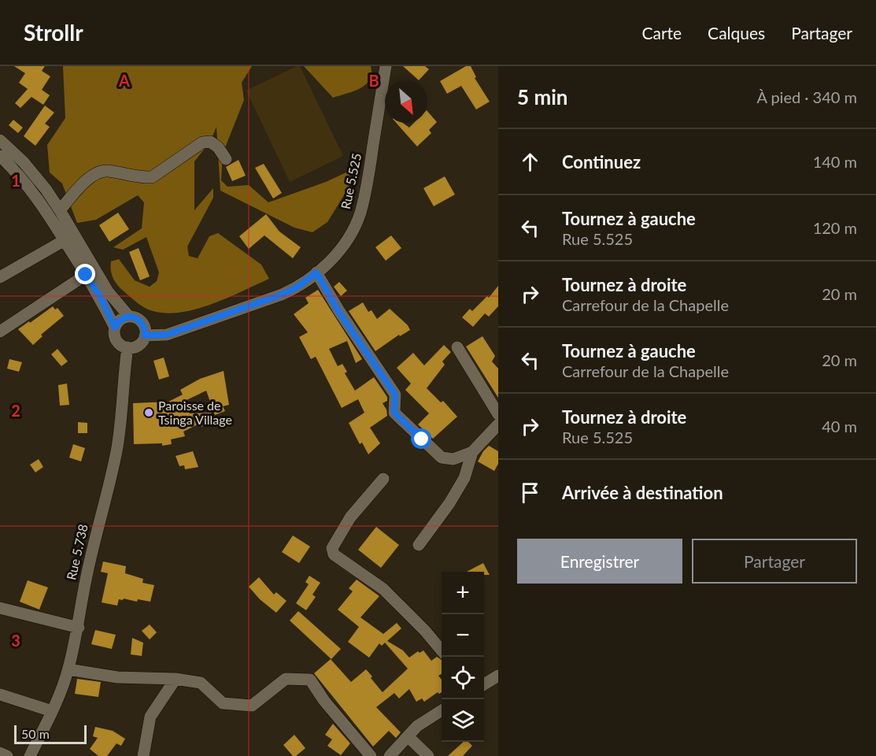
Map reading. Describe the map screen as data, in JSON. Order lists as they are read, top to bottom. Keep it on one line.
{"streets":{"street":["Rue 5.525","Rue 5.738"]},"crossings":[["Rue 5.525","Rue 5.738"]],"places":["Paroisse de Tsinga Village"],"scale_bar":"50 m","north":"bottom right","page":{"header":"Strollr","nav":["Carte","Calques","Partager"],"heading":["5 min","À pied · 340 m"],"list":[["Continuez","140 m"],["Tournez à gauche","Rue 5.525","120 m"],["Tournez à droite","Carrefour de la Chapelle","20 m"],["Tournez à gauche","Carrefour de la Chapelle","20 m"],["Tournez à droite","Rue 5.525","40 m"],"Arrivée à destination"],"buttons":["Enregistrer","Partager"],"map_buttons":["+","−"],"scale":"50 m"},"grid":{"columns":["A","B"],"rows":["1","2","3"]}}
